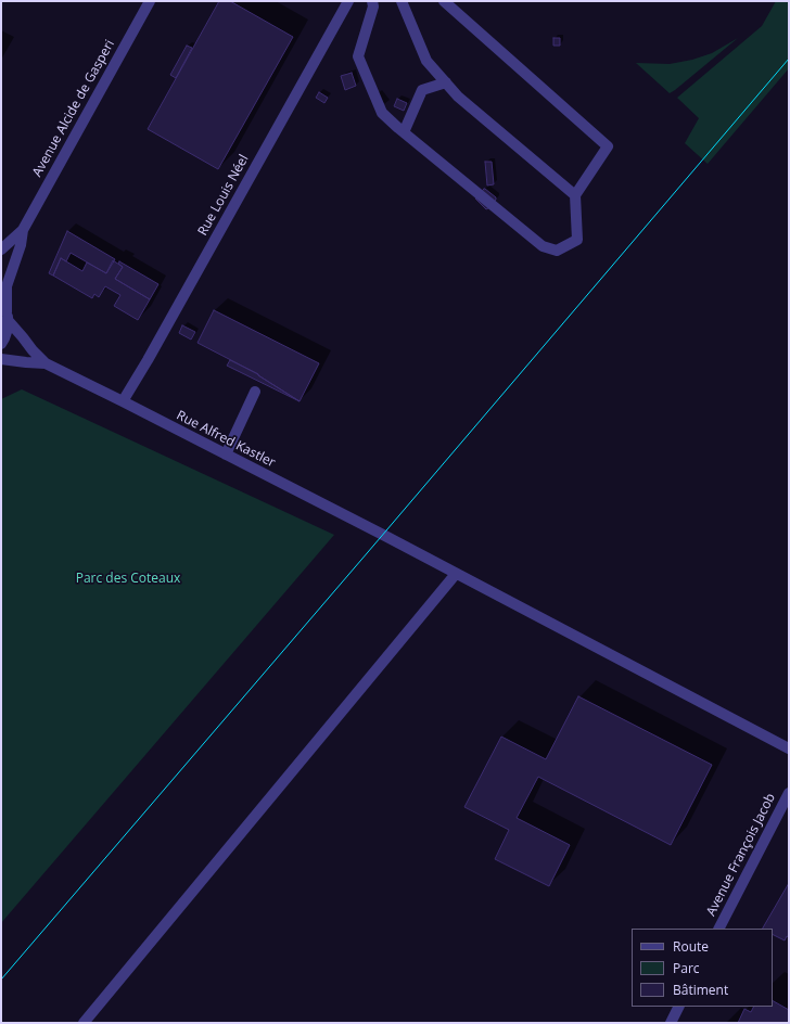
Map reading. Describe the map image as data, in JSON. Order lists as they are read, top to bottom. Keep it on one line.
{"streets":{"street":["Avenue Alcide de Gasperi","Rue Louis Néel","Rue Alfred Kastler","Avenue François Jacob"]},"crossings":[["Avenue Alcide de Gasperi","Rue Alfred Kastler"],["Rue Louis Néel","Rue Alfred Kastler"]],"parks":["Parc des Coteaux"],"legend":["Route","Parc","Bâtiment"]}
